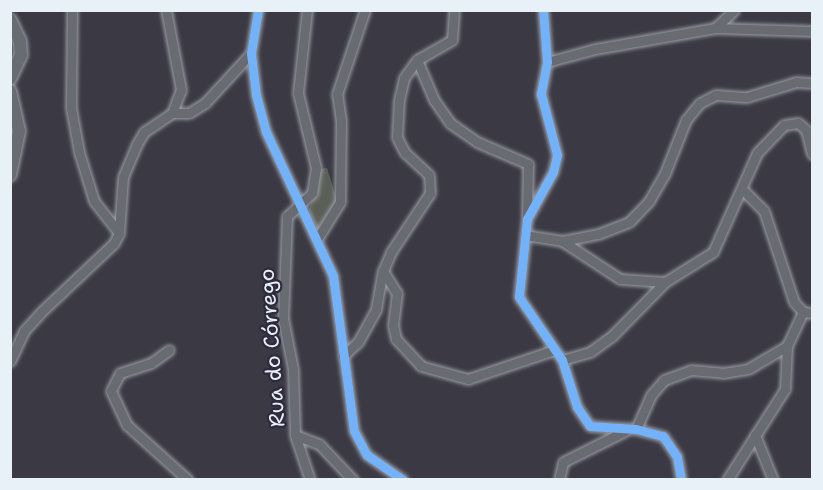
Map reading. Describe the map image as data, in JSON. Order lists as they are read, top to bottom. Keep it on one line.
{"streets":{"street":["Rua do Córrego"]}}
